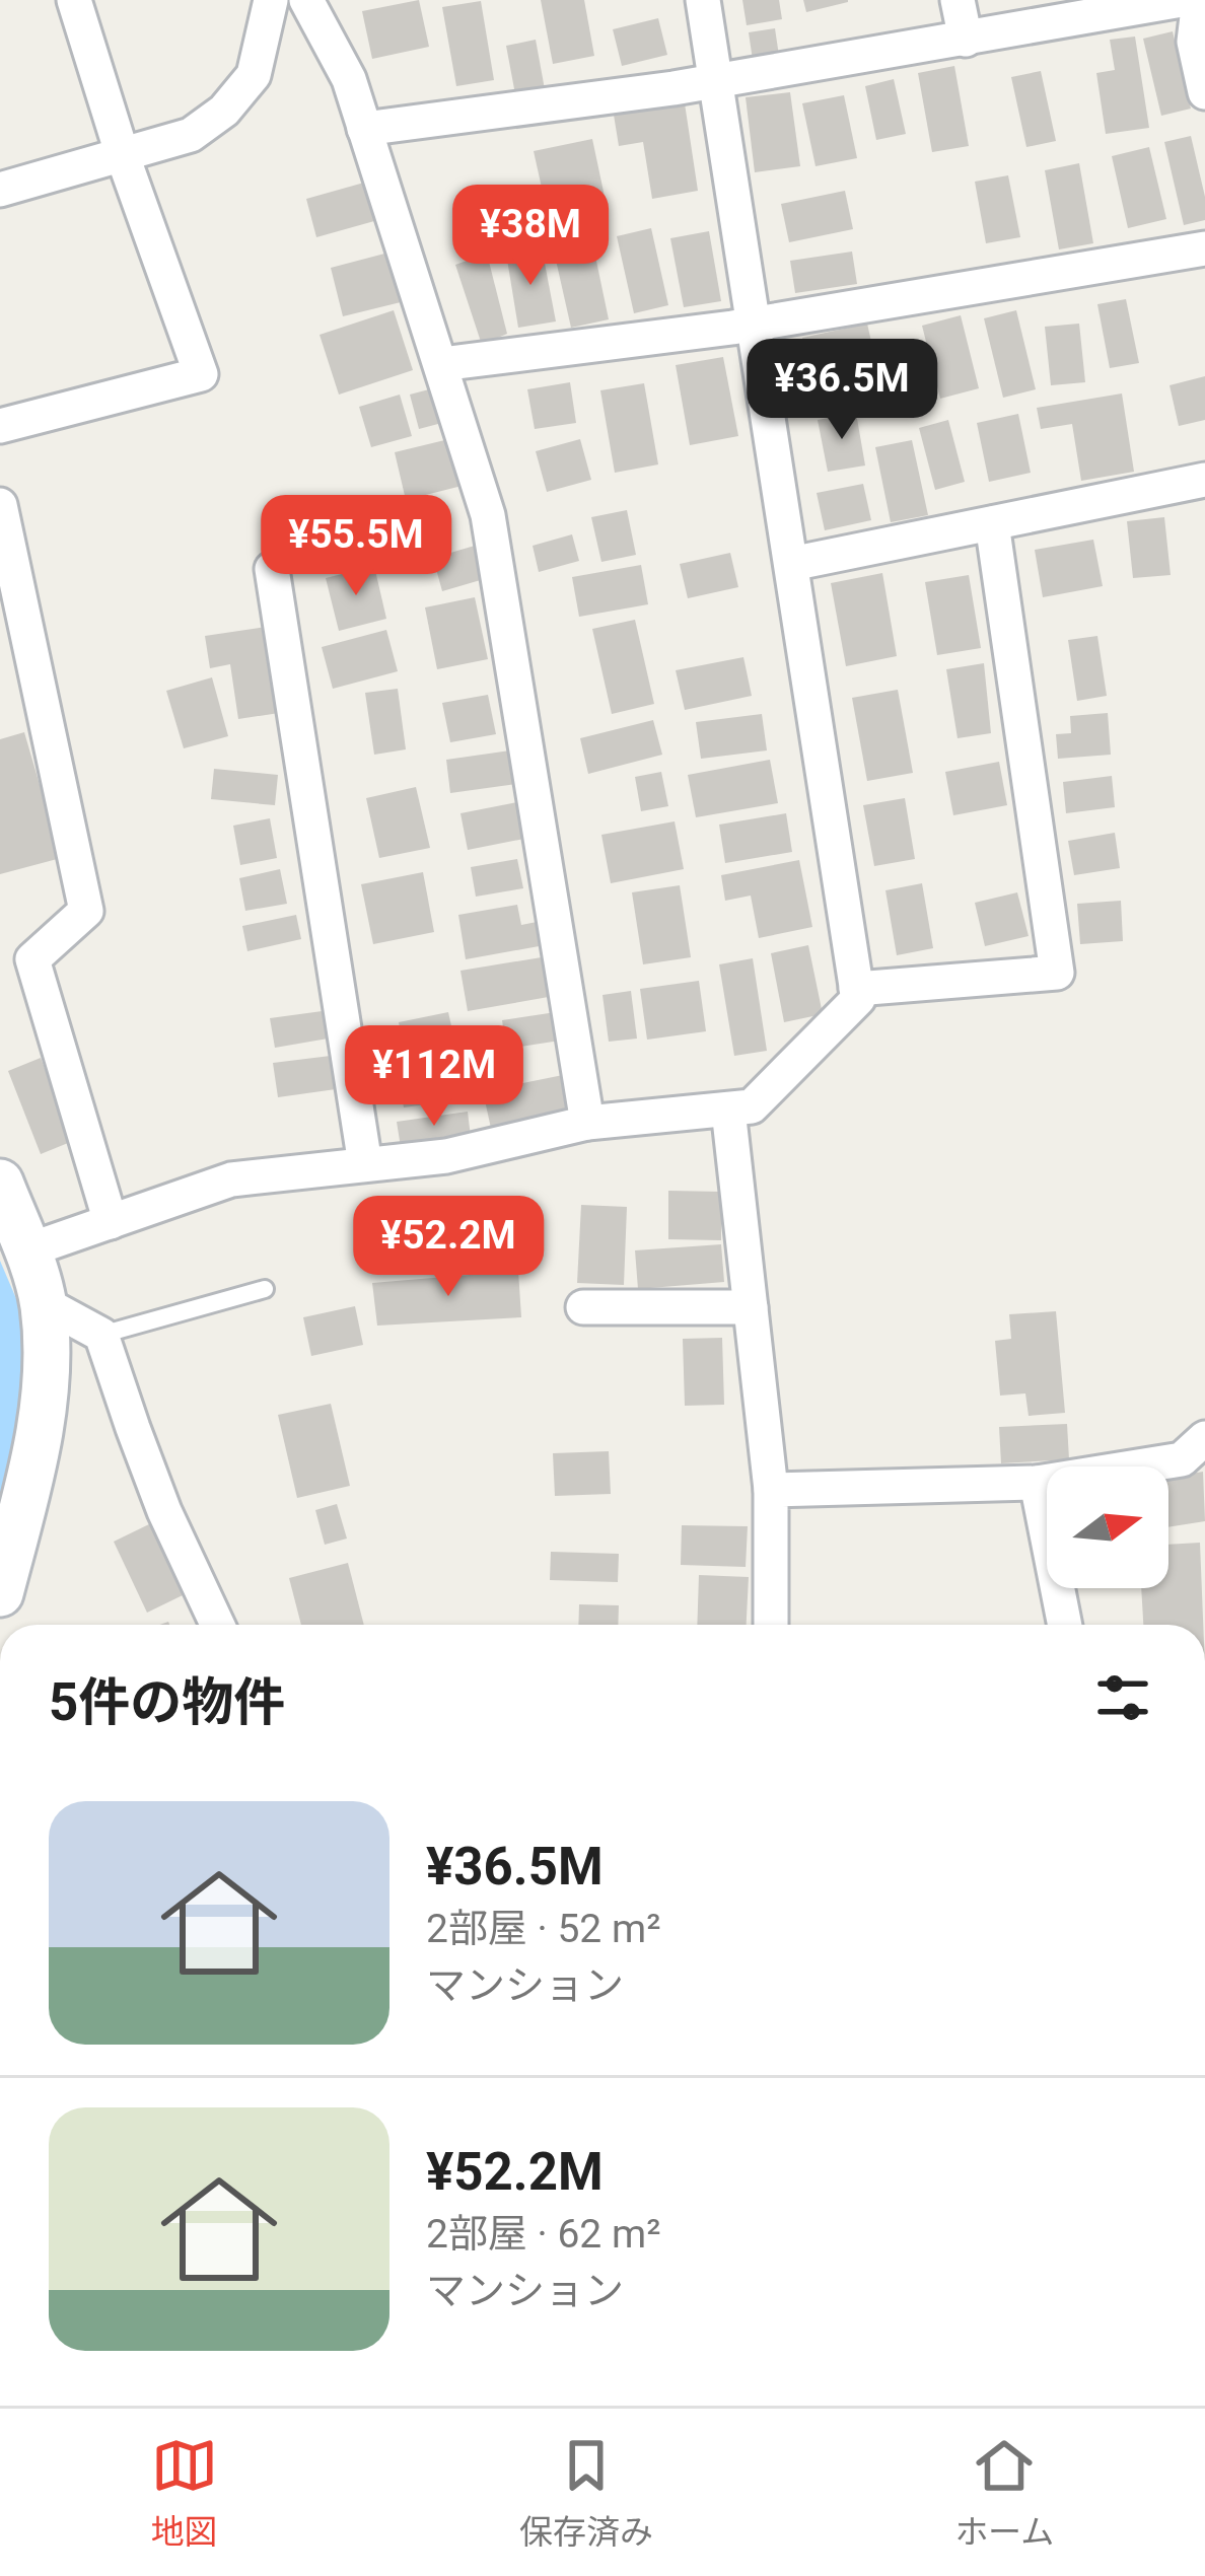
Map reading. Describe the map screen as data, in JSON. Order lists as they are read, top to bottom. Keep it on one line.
{"north":"right","page":{"price":["¥38M","¥36.5M","¥55.5M","¥112M","¥52.2M"],"heading":"5件の物件","list":[{"name":"¥36.5M","note":"2部屋 · 52 m² · マンション"},{"name":"¥52.2M","note":"2部屋 · 62 m² · マンション"}],"tabs":["地図","保存済み","ホーム"]}}
